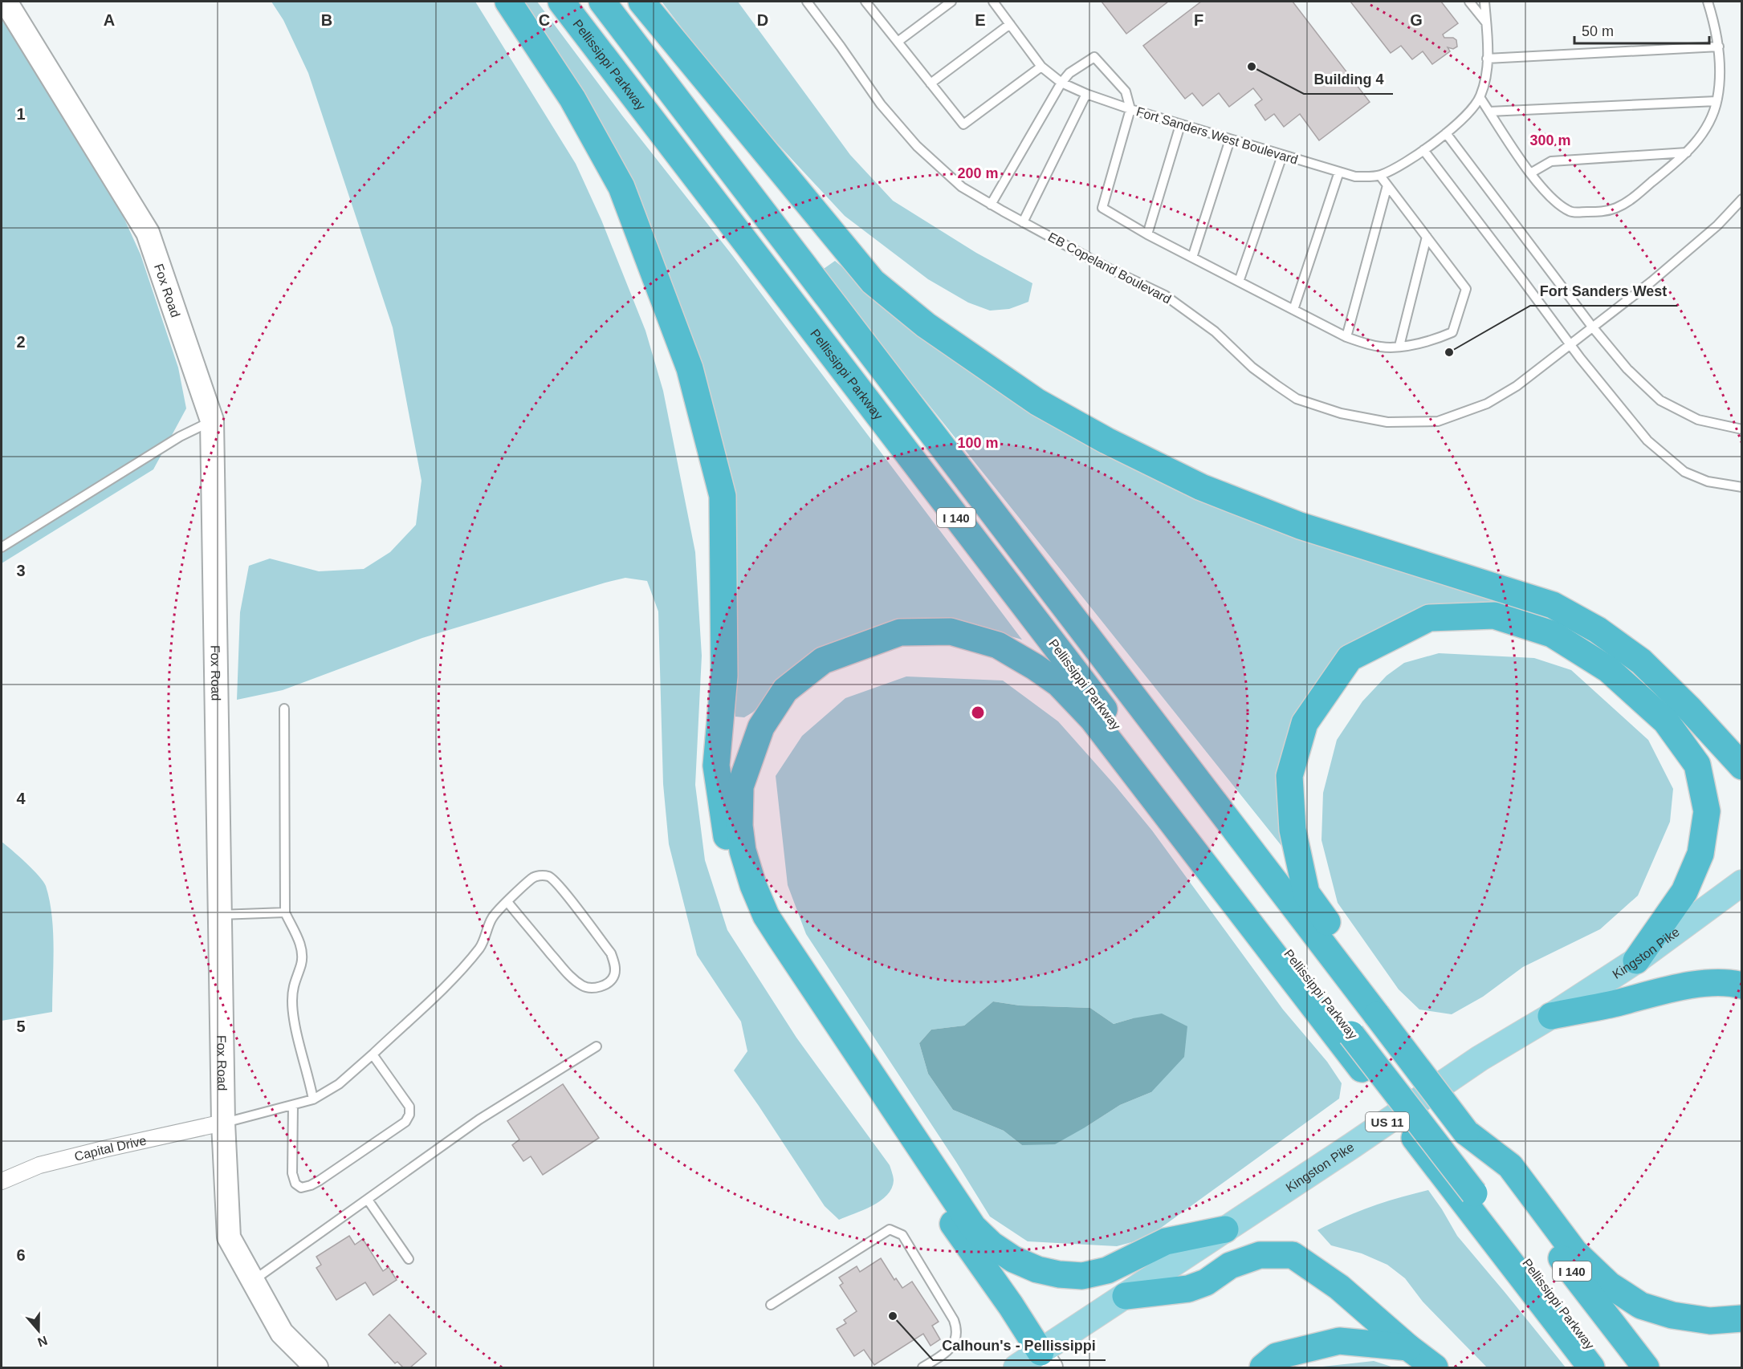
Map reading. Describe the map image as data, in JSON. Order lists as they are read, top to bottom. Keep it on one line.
{"streets":{"highway":["Pellissippi Parkway","I 140"],"main road":["Kingston Pike","US 11"],"street":["Fox Road","Capital Drive"],"lane":["Fort Sanders West Boulevard","EB Copeland Boulevard"]},"crossings":[["Fox Road","Capital Drive"]],"places":["Building 4","Fort Sanders West","Calhoun's - Pellissippi"],"scale_bar":"50 m","north":"bottom","grid":{"columns":["A","B","C","D","E","F","G"],"rows":["1","2","3","4","5","6"]},"rings":["300 m","200 m","100 m"]}
